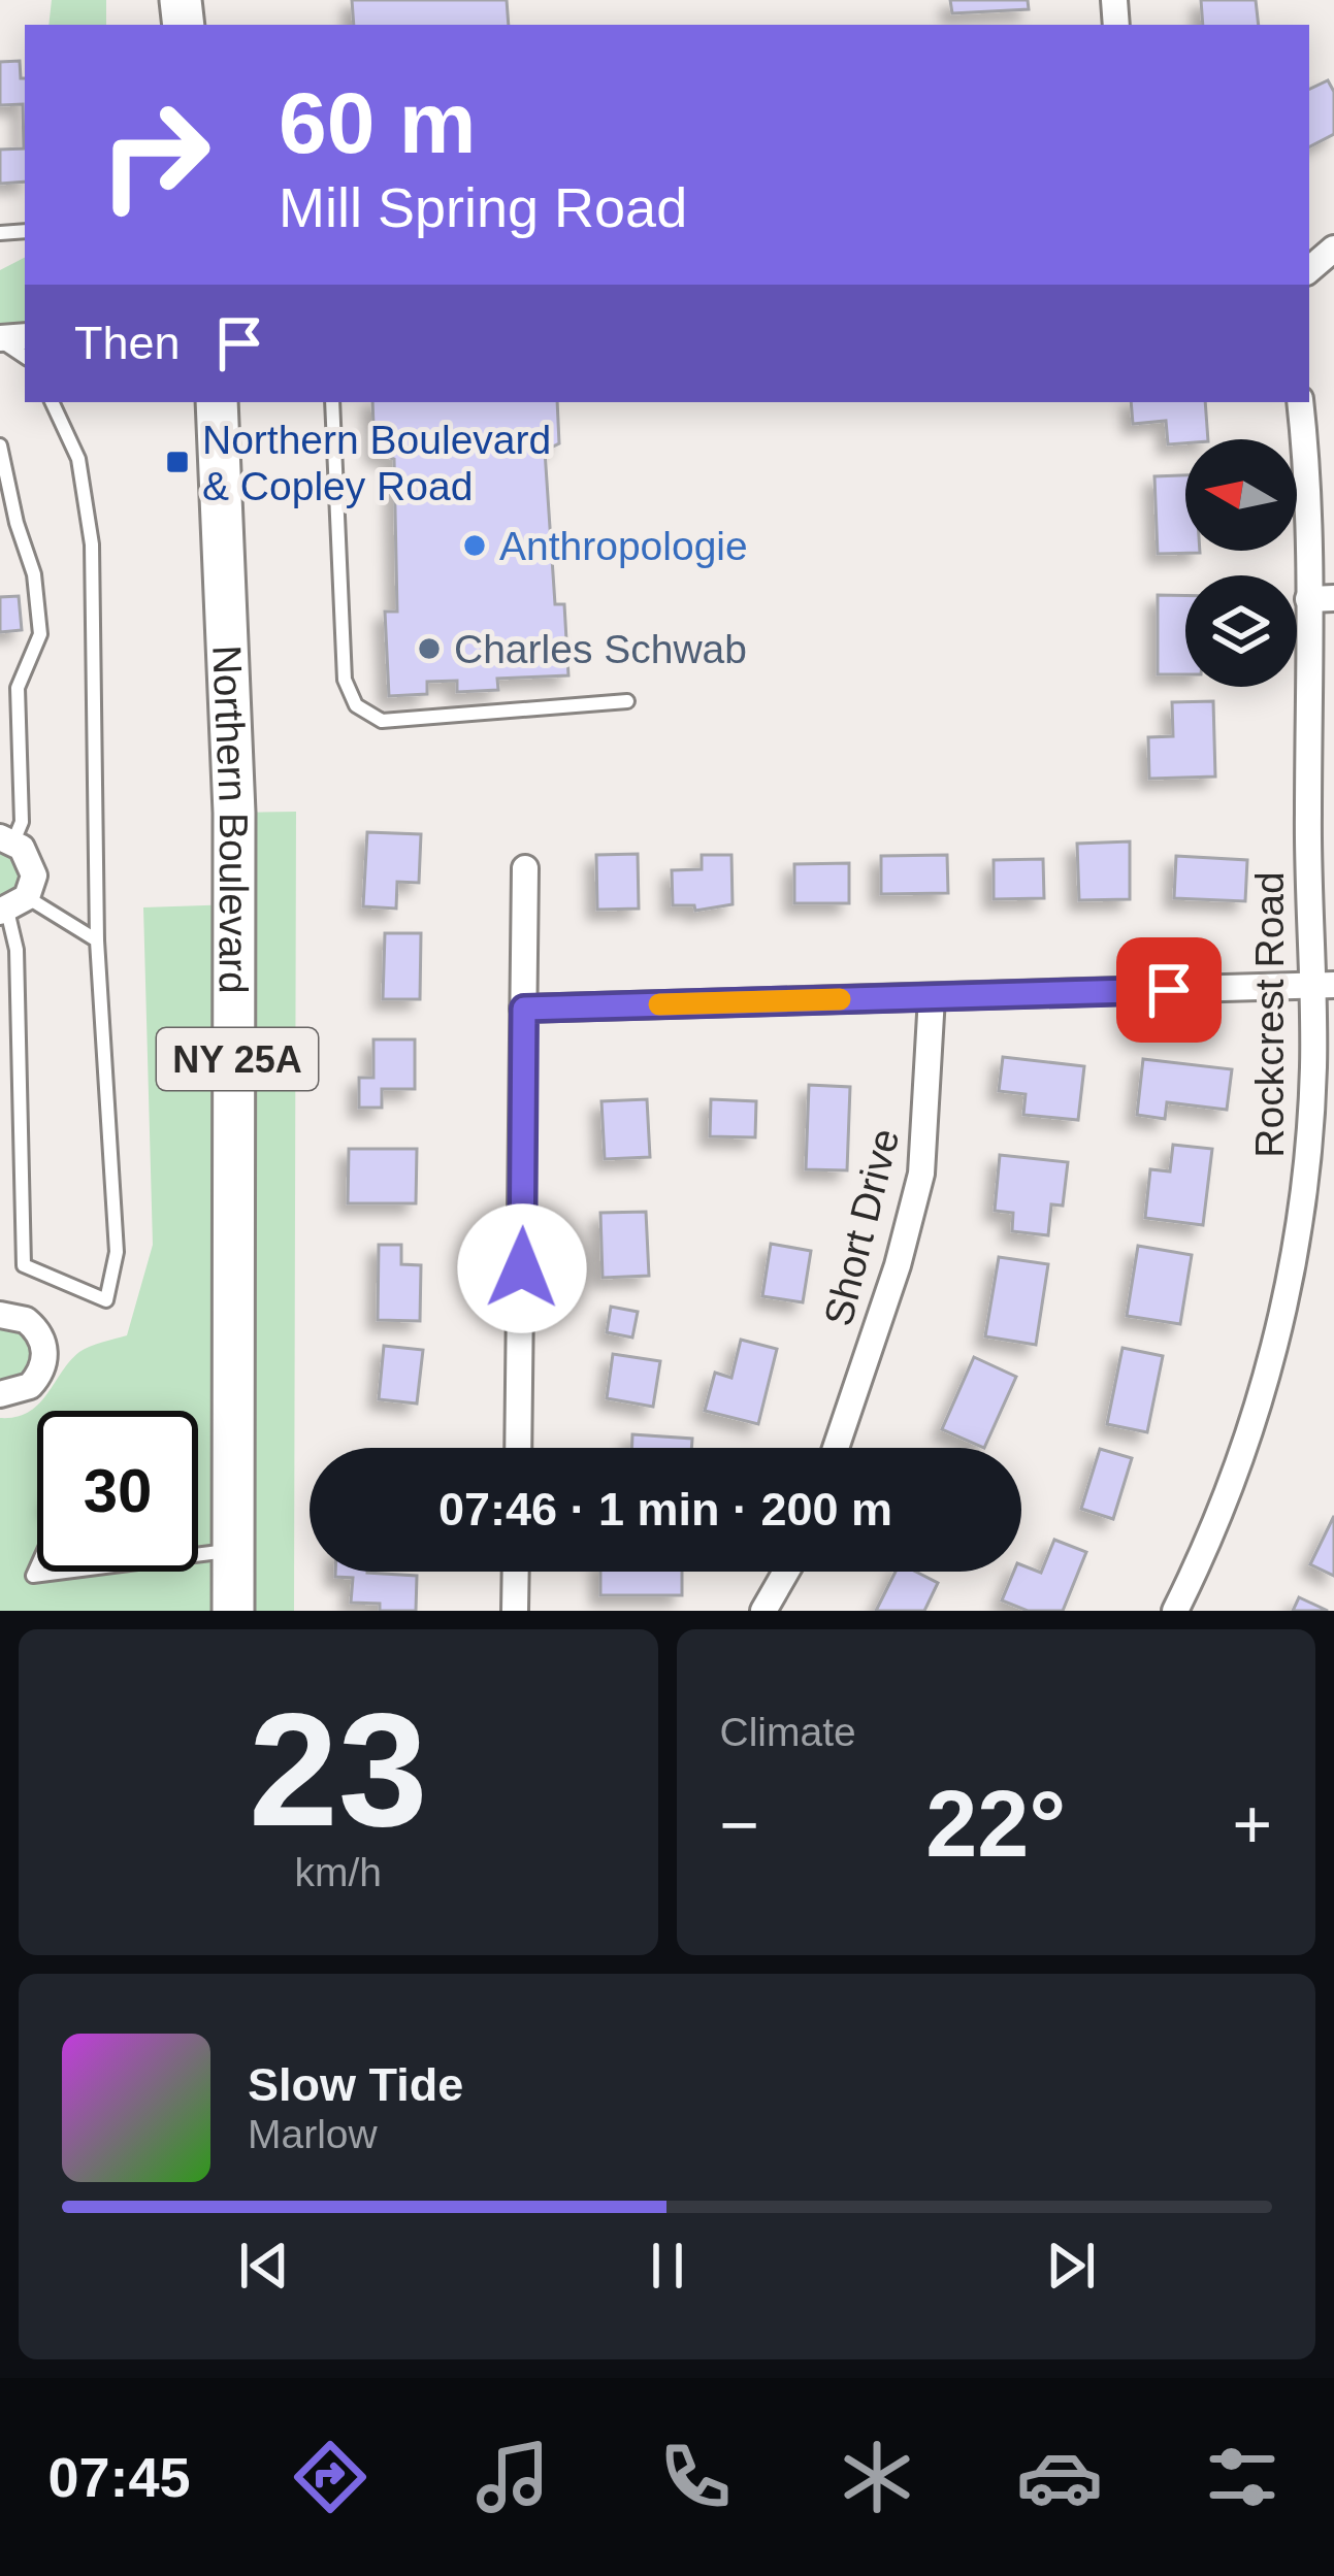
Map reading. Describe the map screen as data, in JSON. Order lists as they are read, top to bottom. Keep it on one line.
{"streets":{"main road":["Northern Boulevard","NY 25A"],"street":["Rockcrest Road","Short Drive"]},"places":{"transit":["Northern Boulevard & Copley Road"],"other":["Anthropologie","Charles Schwab"]},"north":"left","page":{"turn":["60 m","Mill Spring Road"],"then":"Then","limit":"30","trip":"07:46 · 1 min · 200 m","tile":[["23","km/h"],"Climate"],"heat":["−","22°","+"],"song":["Slow Tide","Marlow"],"tabs":"07:45"}}
